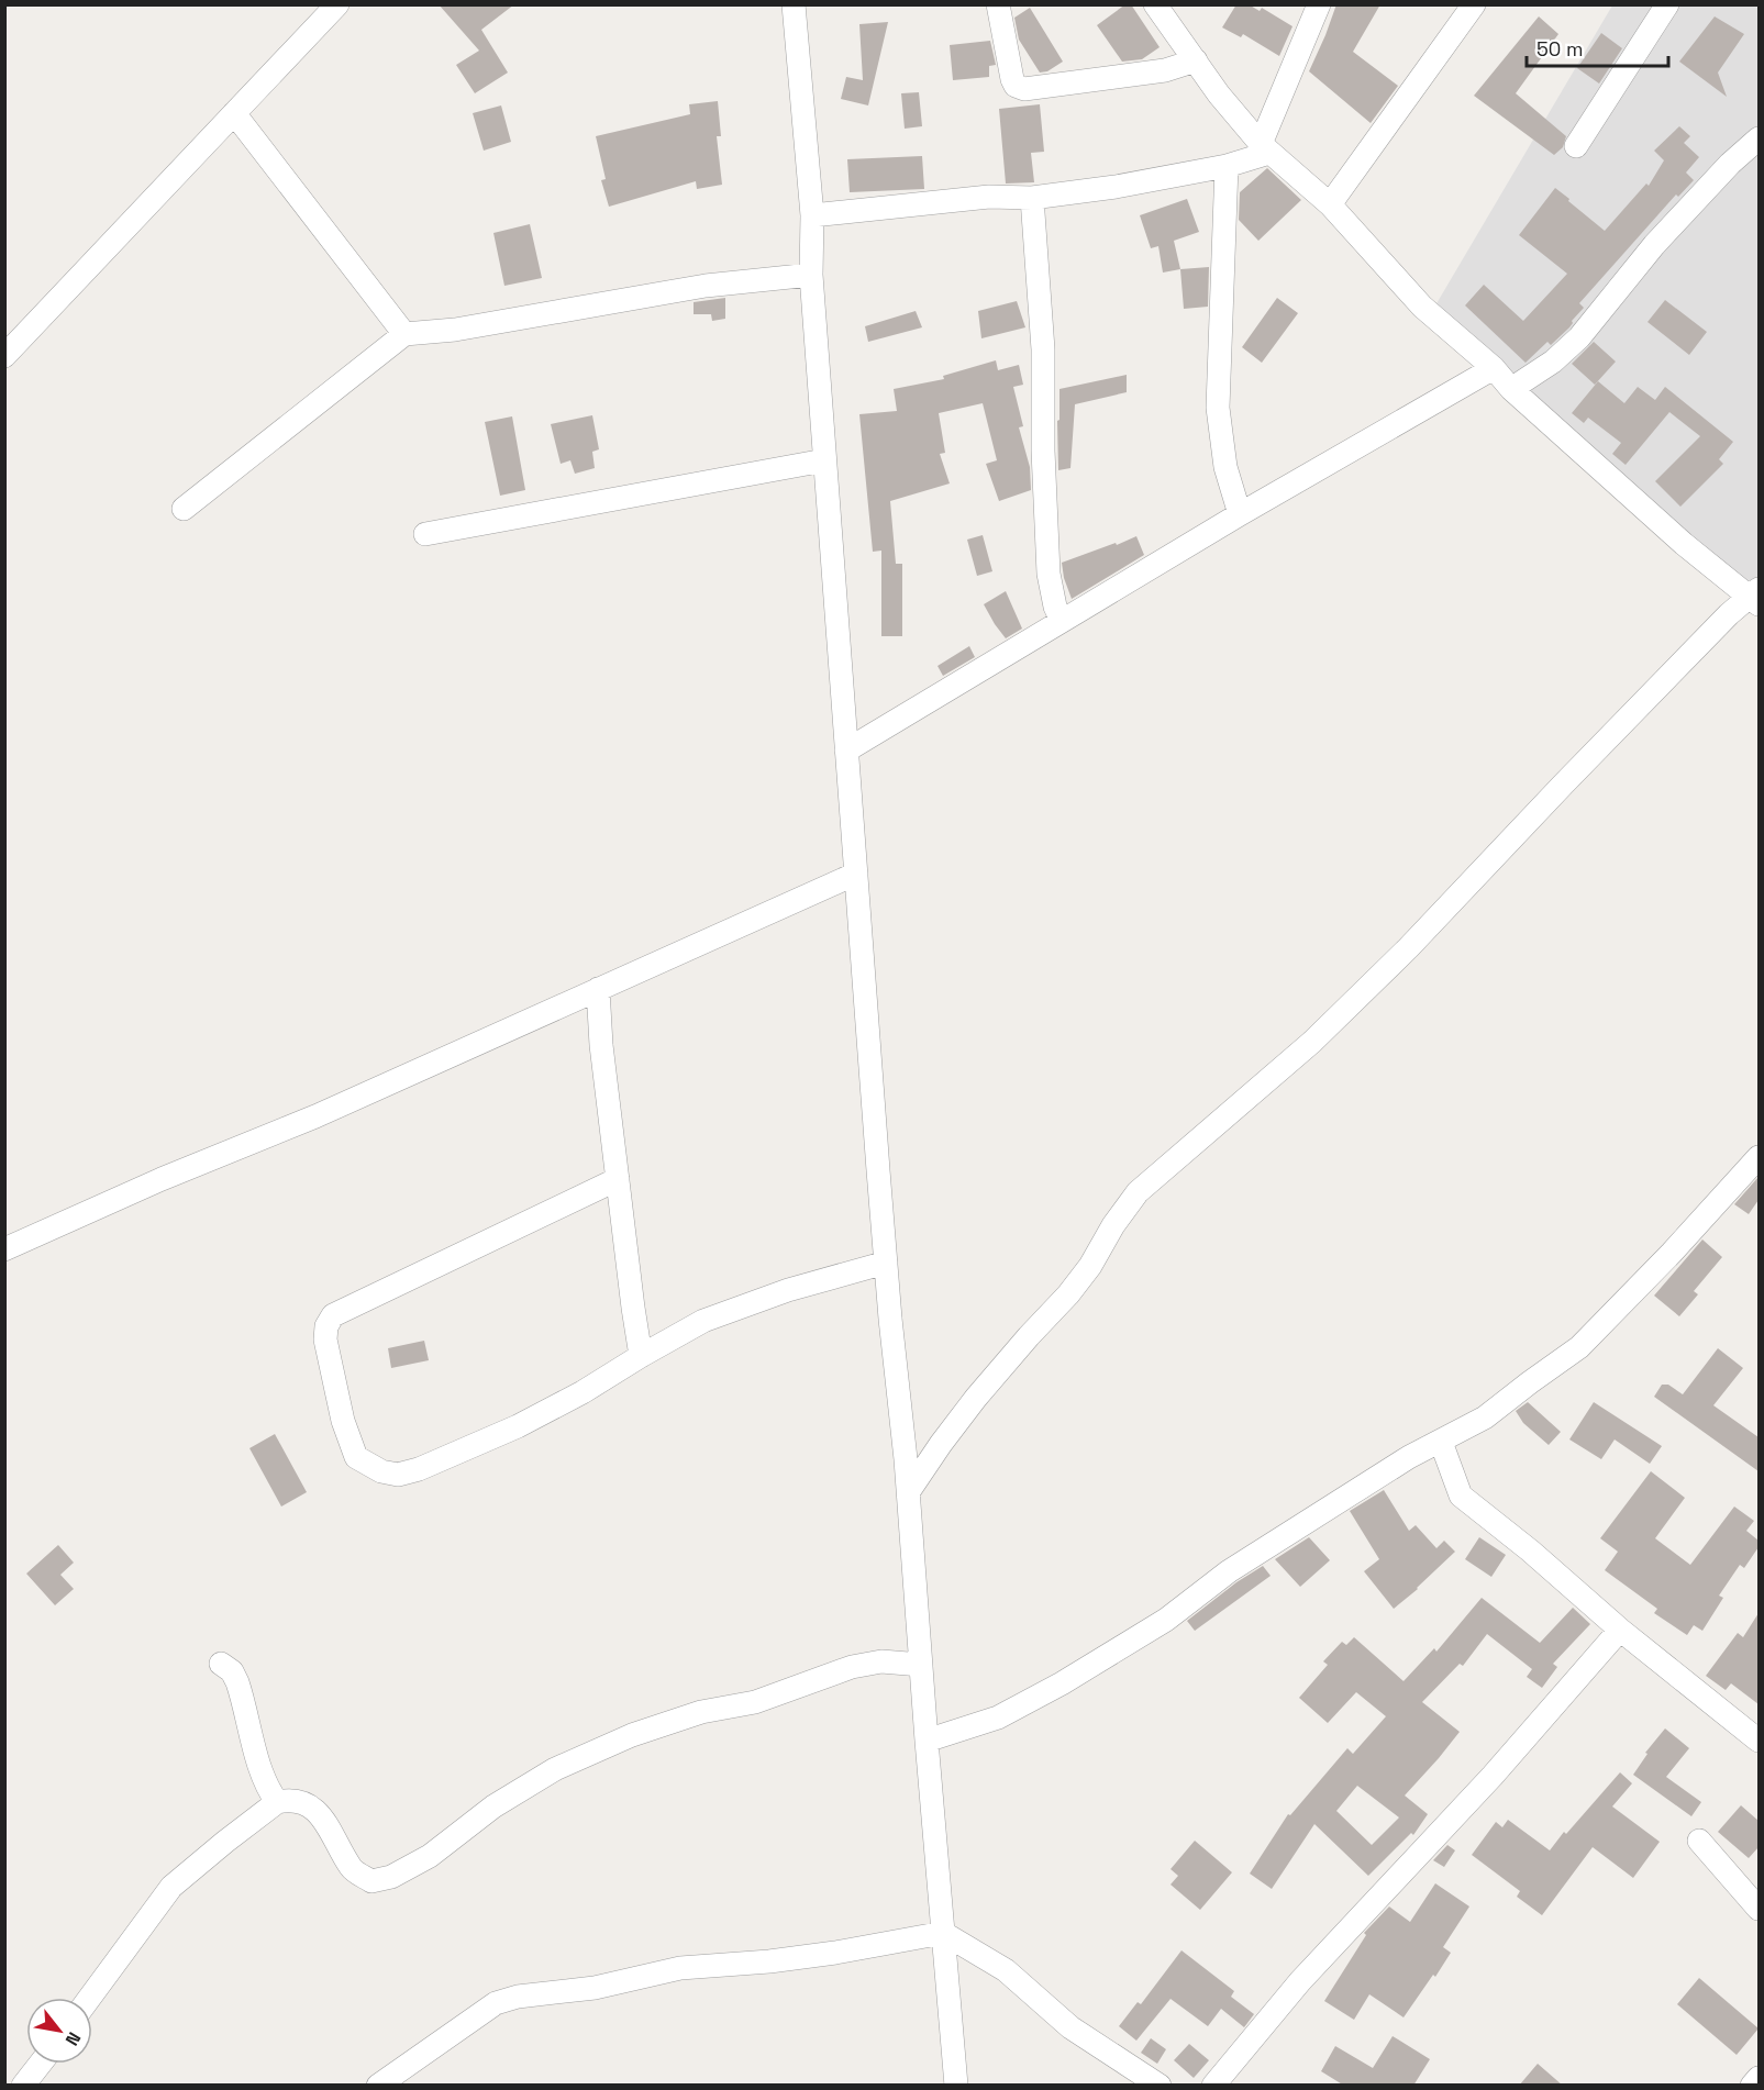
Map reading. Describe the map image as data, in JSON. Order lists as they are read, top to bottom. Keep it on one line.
{"scale_bar":"50 m","north":"bottom right"}
